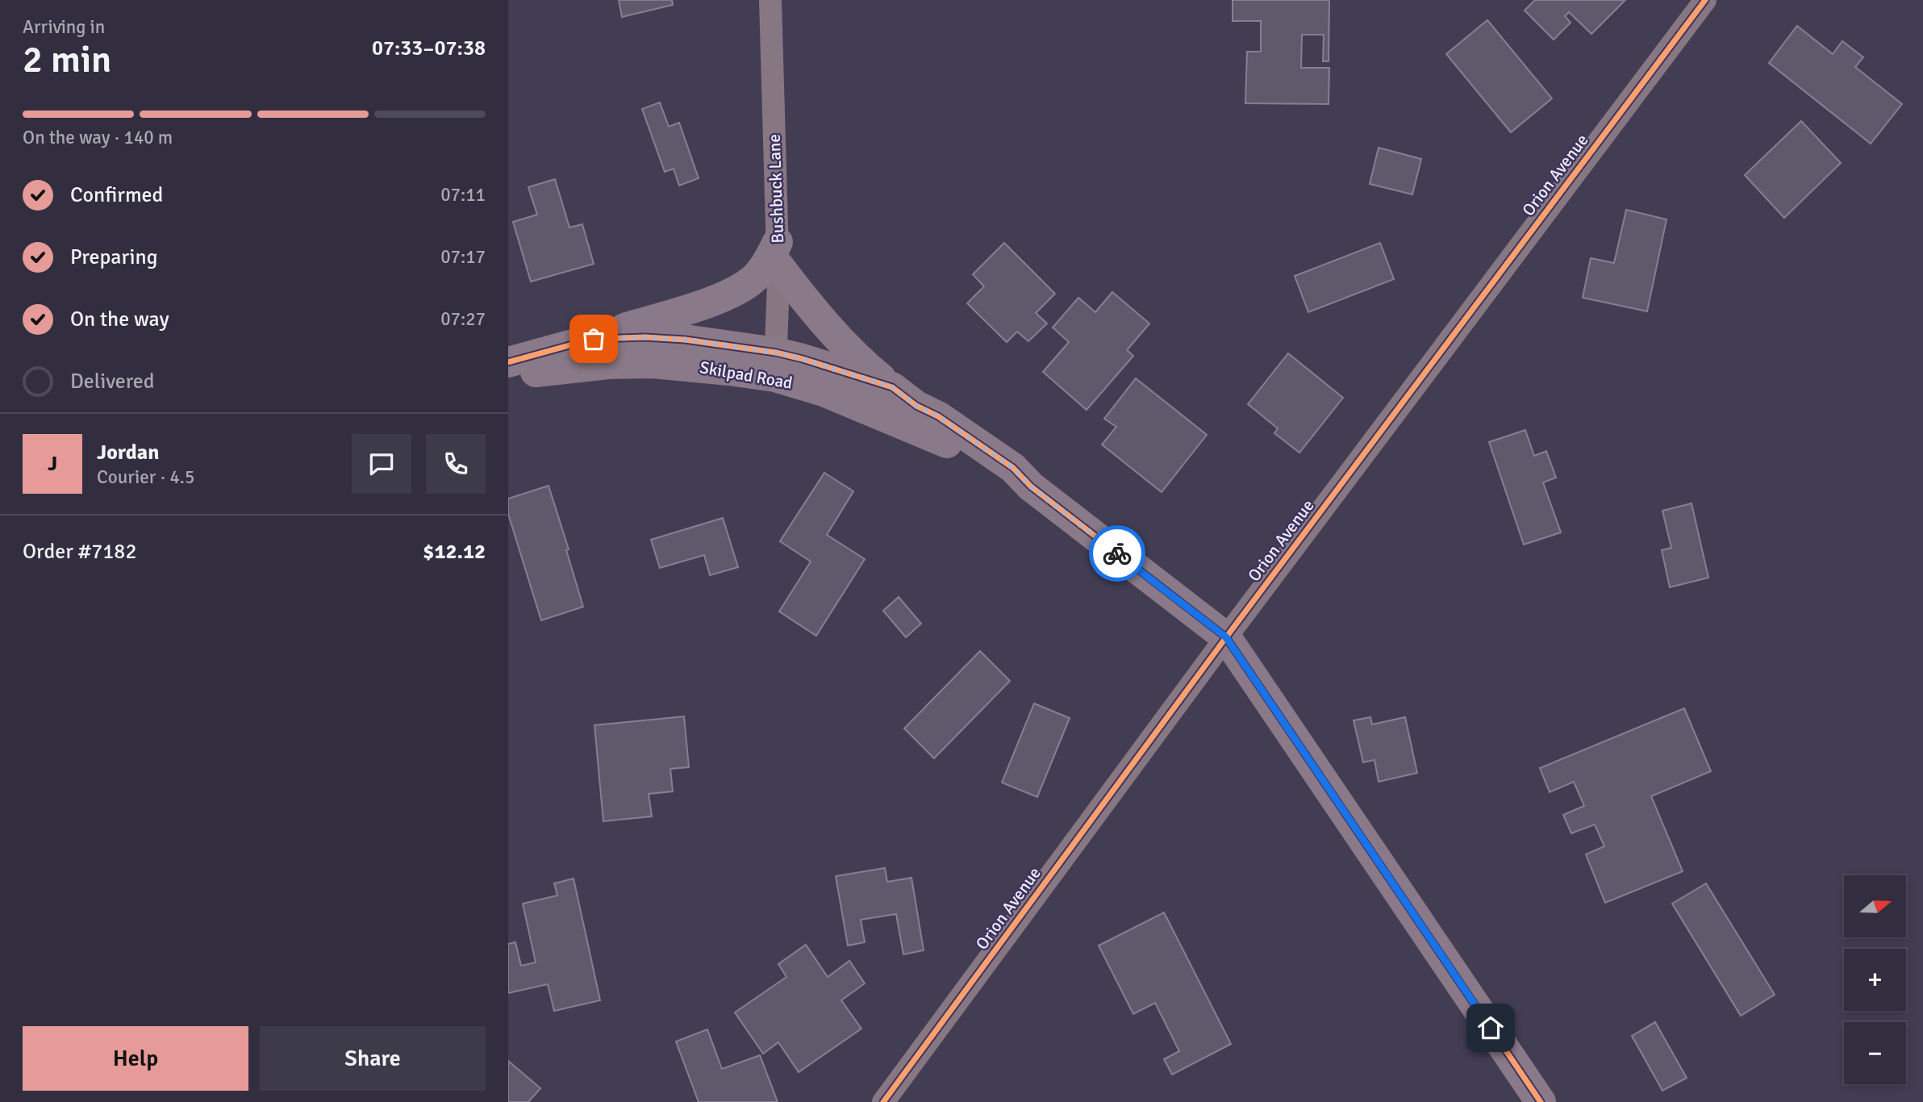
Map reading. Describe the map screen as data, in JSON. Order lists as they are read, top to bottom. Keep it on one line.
{"streets":{"street":["Orion Avenue","Bushbuck Lane","Skilpad Road"]},"crossings":[["Orion Avenue","Skilpad Road"],["Bushbuck Lane","Skilpad Road"]],"north":"right","page":{"heading":["2 min","Arriving in","07:33–07:38"],"panel":["Jordan","Courier · 4.5","Order #7182","$12.12"],"bar":"On the way · 140 m","list":[["Confirmed","07:11"],["Preparing","07:17"],["On the way","07:27"],"Delivered"],"round":"J","map_buttons":["+","−"],"buttons":["Help","Share"]}}
